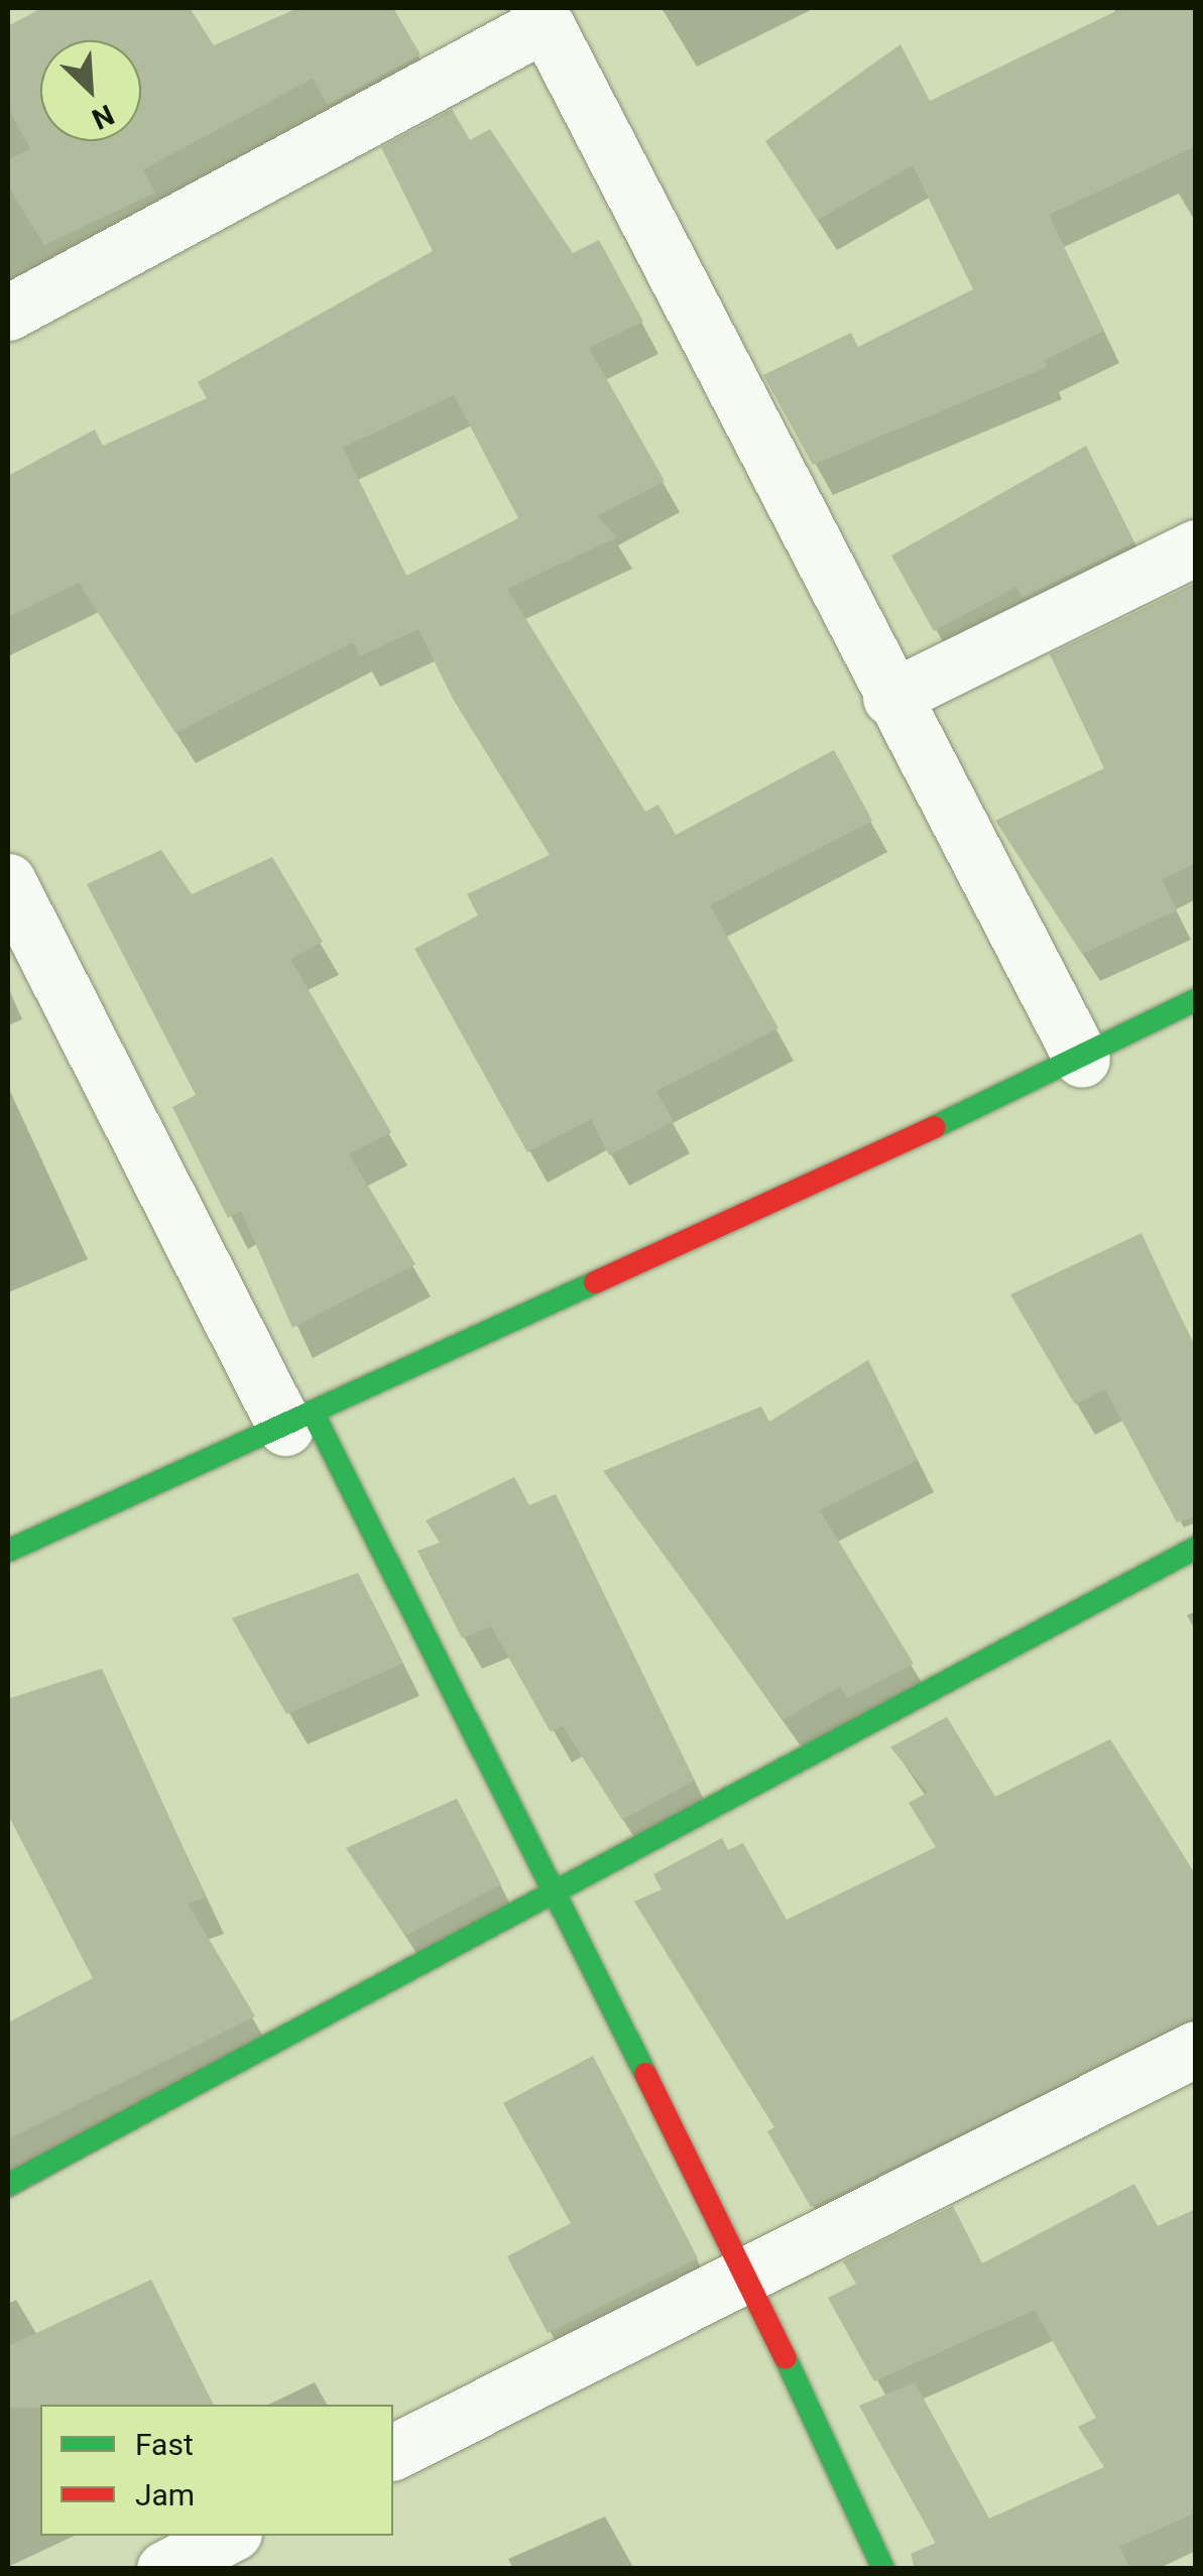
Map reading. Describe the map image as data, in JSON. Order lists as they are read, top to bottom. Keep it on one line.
{"legend":["Fast","Jam"],"north":"bottom right"}
